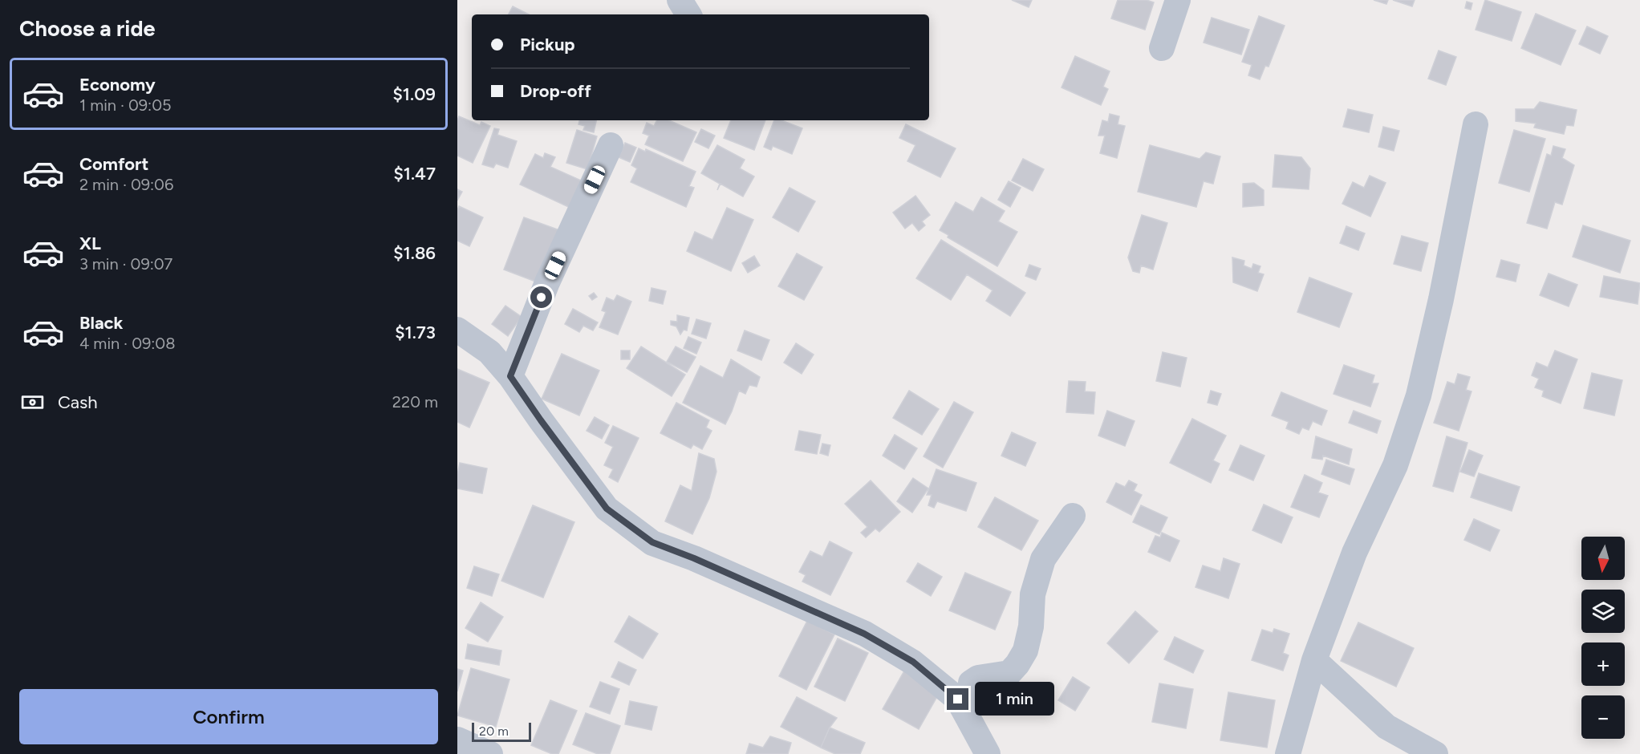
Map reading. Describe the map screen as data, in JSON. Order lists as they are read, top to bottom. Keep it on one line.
{"scale_bar":"20 m","north":"bottom","page":{"heading":"Choose a ride","banner":["Pickup","Drop-off"],"list":[{"name":"Economy","note":"1 min · 09:05","value":"$1.09"},{"name":"Comfort","note":"2 min · 09:06","value":"$1.47"},{"name":"XL","note":"3 min · 09:07","value":"$1.86"},{"name":"Black","note":"4 min · 09:08","value":"$1.73"}],"pay":["Cash","220 m"],"map_buttons":["+","−"],"buttons":"Confirm","bubble":"1 min","scale":"20 m"}}
